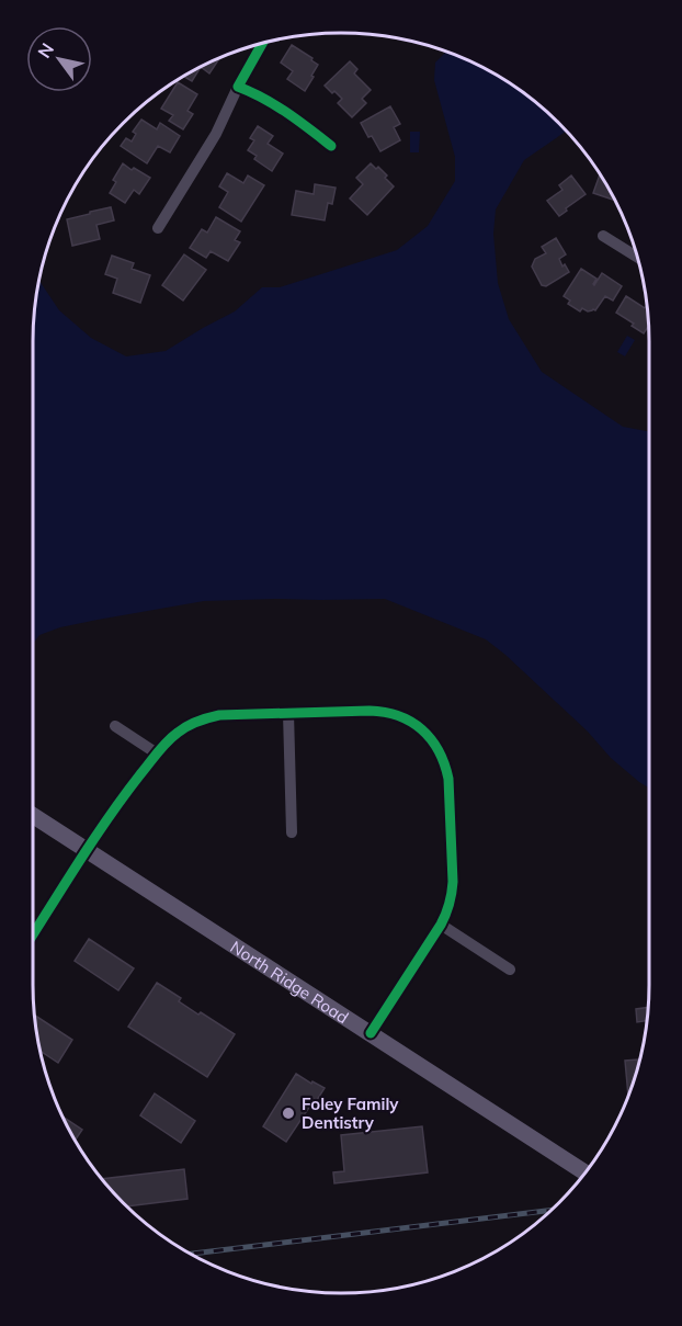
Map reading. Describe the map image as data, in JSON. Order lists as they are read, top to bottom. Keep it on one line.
{"streets":{"main road":["North Ridge Road"]},"places":["Foley Family Dentistry"],"north":"top left"}
